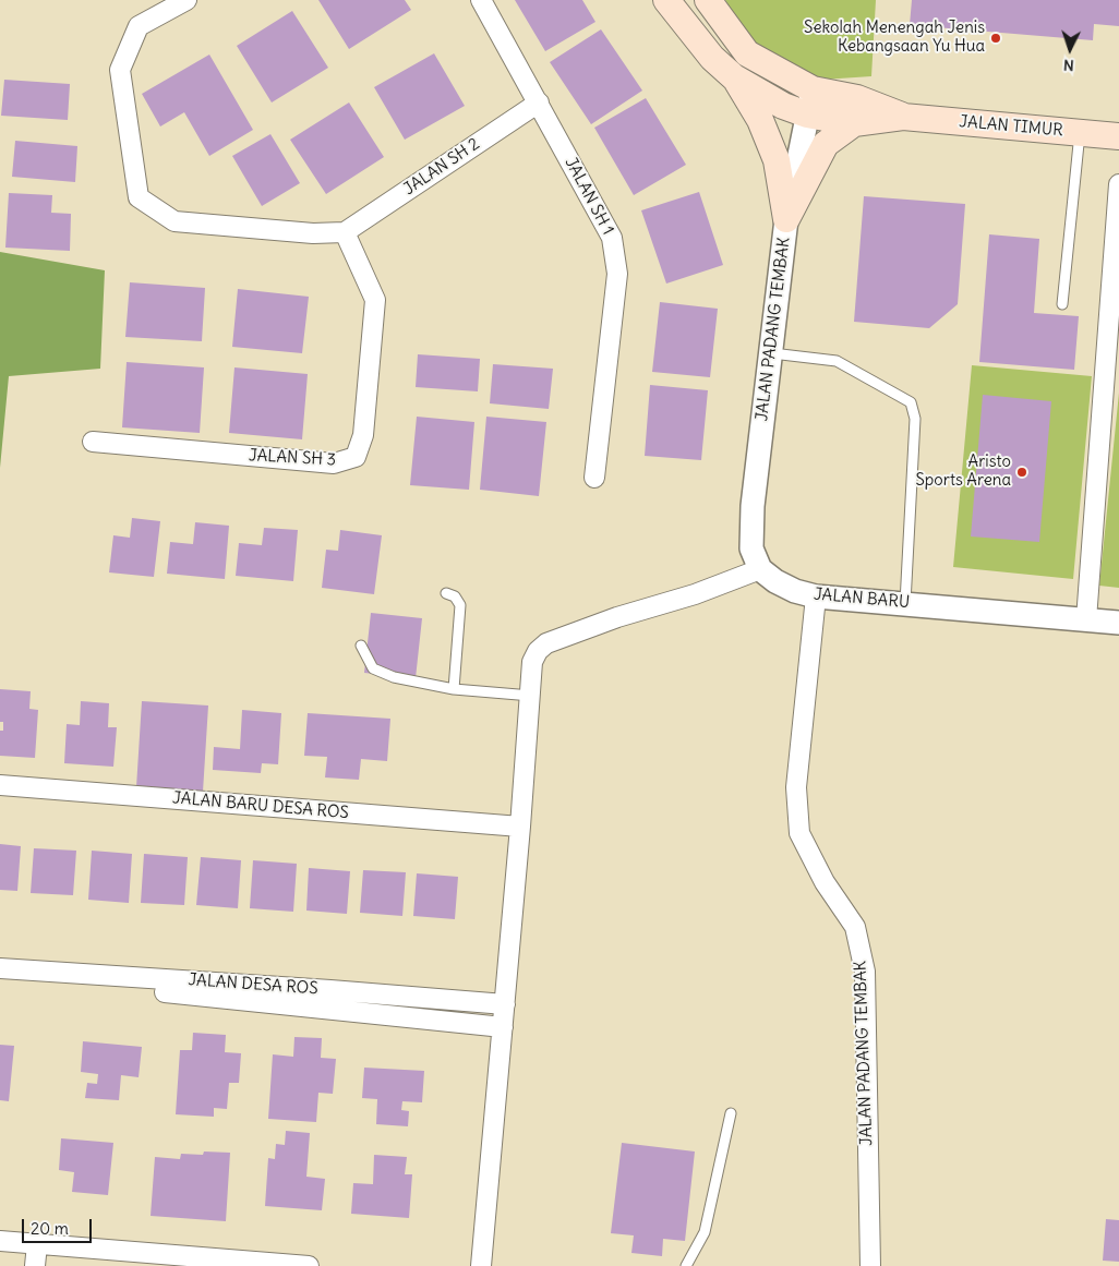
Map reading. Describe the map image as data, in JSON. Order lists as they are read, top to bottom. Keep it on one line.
{"streets":{"main road":["JALAN TIMUR"],"street":["JALAN SH 2","JALAN SH 1","JALAN PADANG TEMBAK","JALAN SH 3","JALAN BARU","JALAN BARU DESA ROS","JALAN DESA ROS"]},"crossings":[["JALAN TIMUR","JALAN PADANG TEMBAK"],["JALAN SH 2","JALAN SH 1"],["JALAN SH 2","JALAN SH 3"],["JALAN PADANG TEMBAK","JALAN BARU"]],"places":["Sekolah Menengah Jenis Kebangsaan Yu Hua","Aristo Sports Arena"],"scale_bar":"20 m","north":"bottom"}
